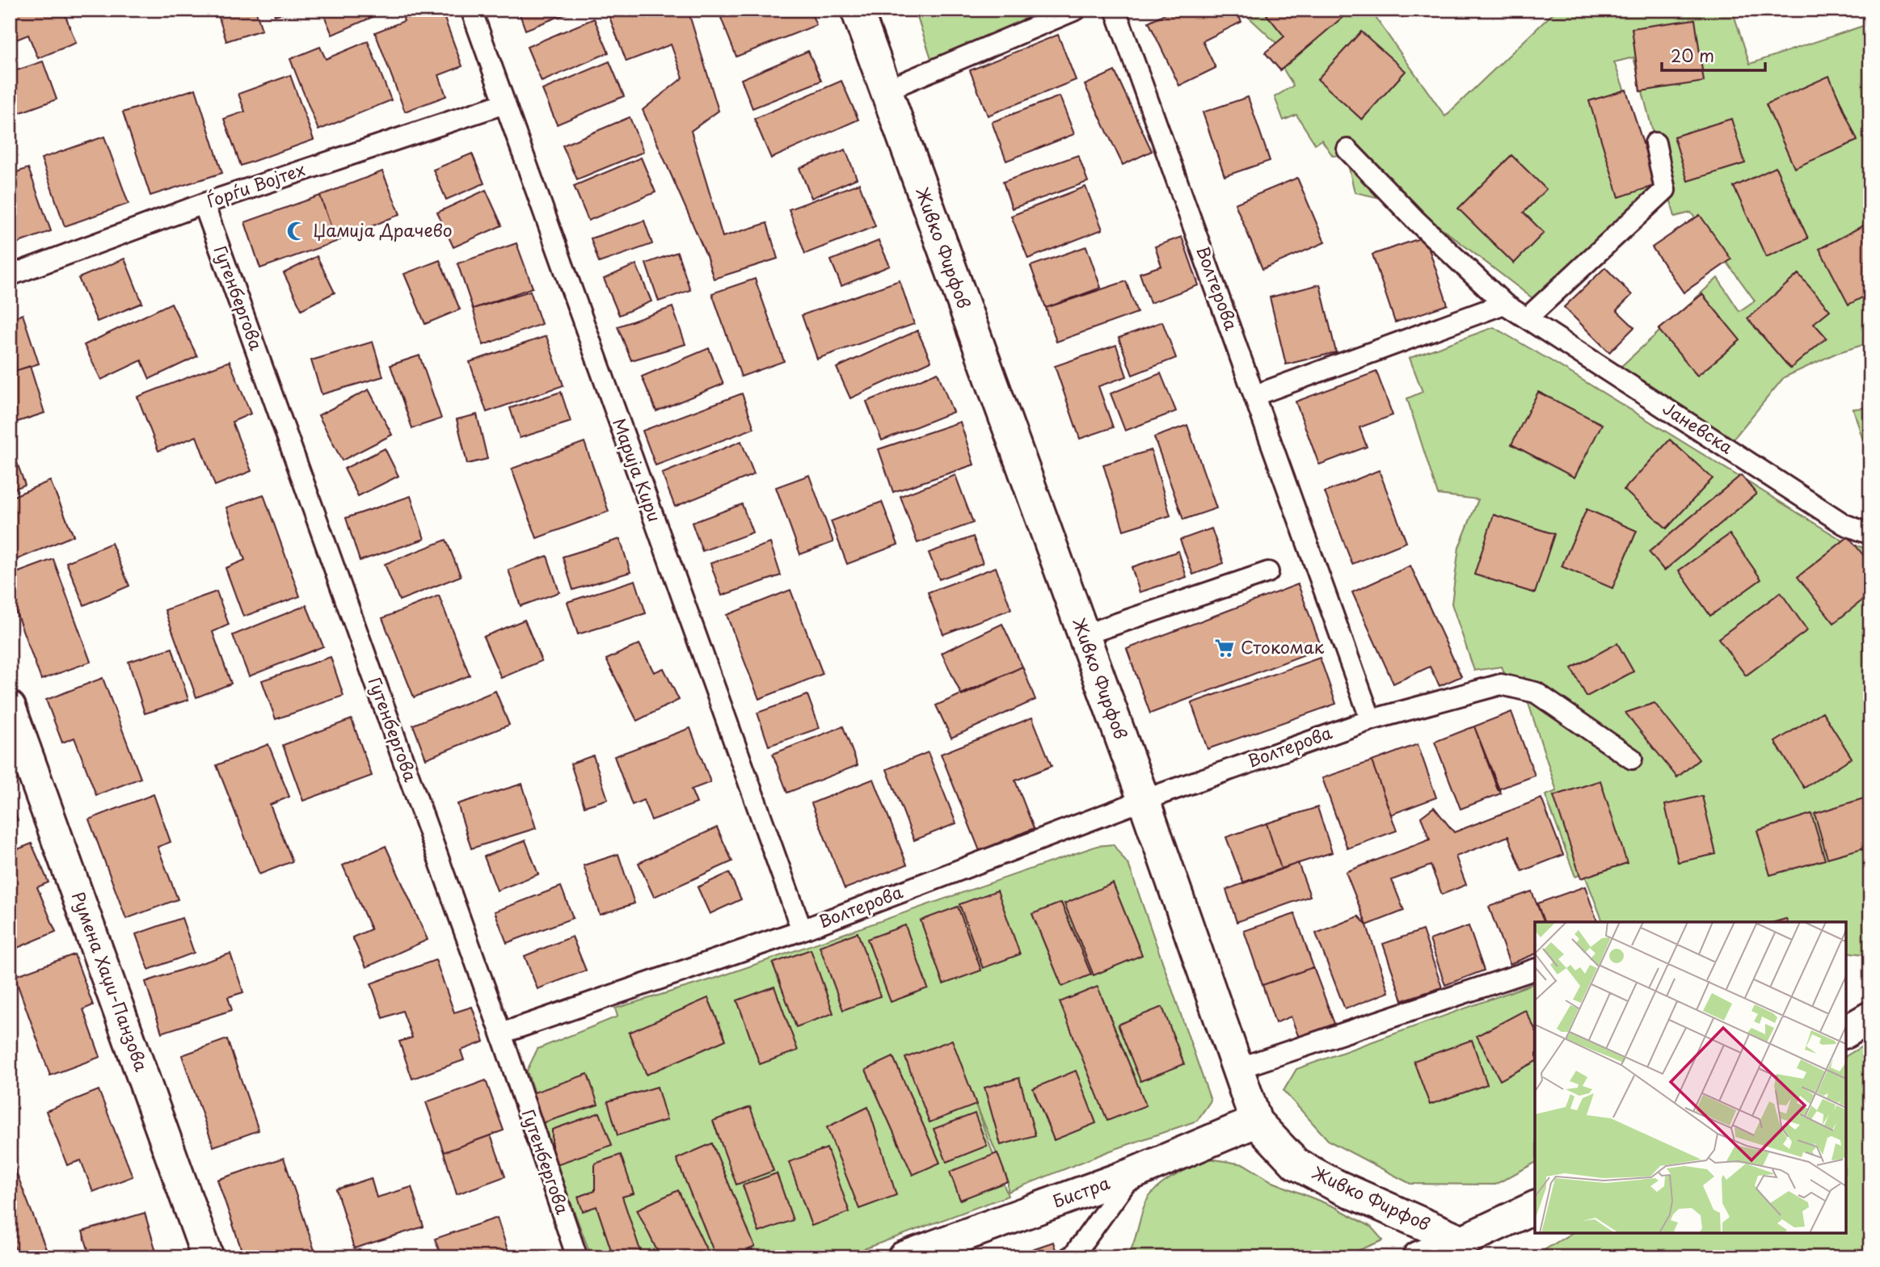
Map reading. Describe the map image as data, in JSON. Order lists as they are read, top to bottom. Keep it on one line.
{"streets":{"street":["Живко Фирфов","Румена Хаџи-Панзова","Бистра"],"lane":["Ѓорѓи Војтех","Волтерова","Гутенбергова","Јаневска","Марија Кири"]},"crossings":[["Ѓорѓи Војтех","Гутенбергова"],["Ѓорѓи Војтех","Марија Кири"],["Живко Фирфов","Волтерова"],["Живко Фирфов","Бистра"],["Волтерова","Гутенбергова"],["Волтерова","Марија Кири"]],"places":{"mosque":["Џамија Драчево"],"supermarket":["Стокомак"]},"scale_bar":"20 m"}
